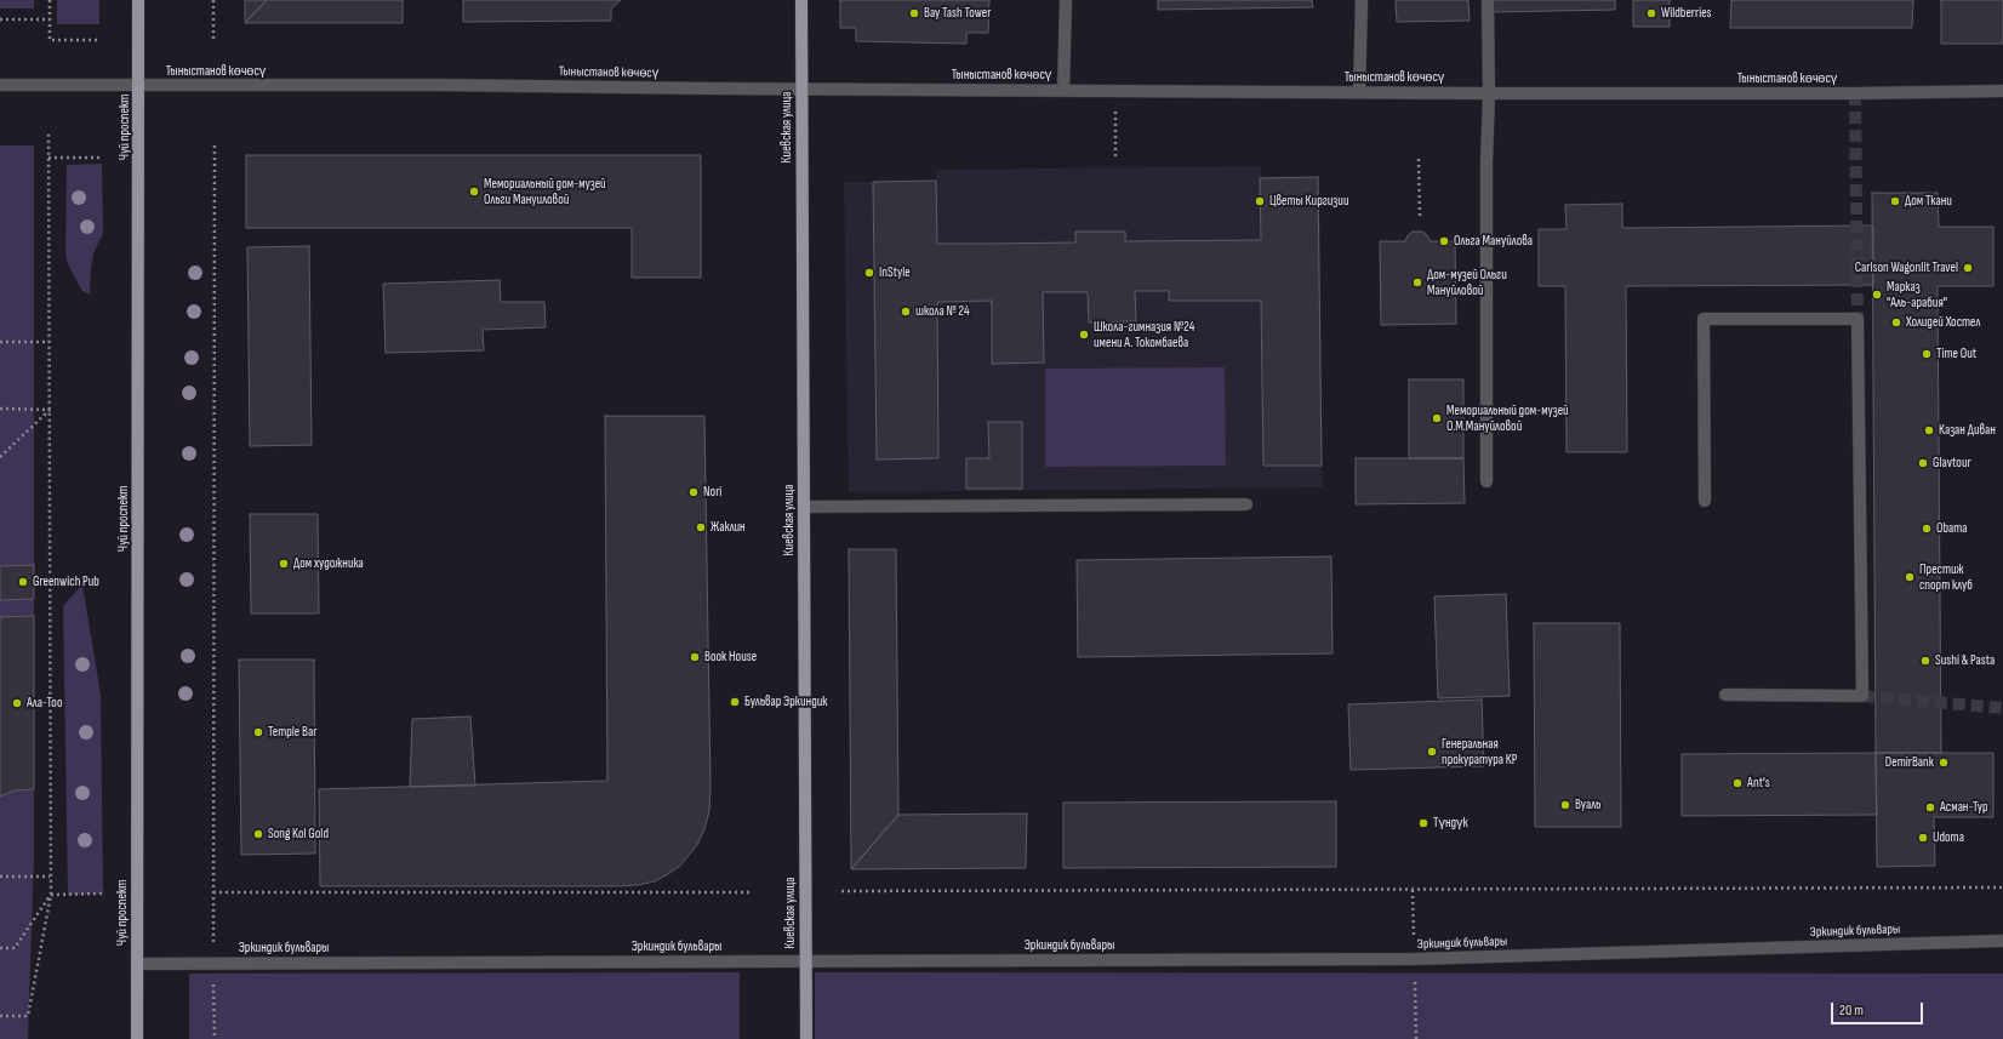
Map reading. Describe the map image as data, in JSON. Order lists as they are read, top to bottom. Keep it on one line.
{"streets":{"main road":["Чуй проспект","Киевская улица"],"street":["Тыныстанов көчөсү","Эркиндик бульвары"]},"crossings":[["Тыныстанов көчөсү","Чуй проспект"],["Тыныстанов көчөсү","Киевская улица"],["Чуй проспект","Эркиндик бульвары"],["Киевская улица","Эркиндик бульвары"]],"places":["Bay Tash Tower","Wildberries","Мемориальный дом-музей Ольги Мануиловой","Цветы Киргизии","Дом Ткани","Ольга Мануйлова","Carlson Wagonlit Travel","InStyle","Дом-музей Ольги Мануйловой","Марказ \"Аль-арабия\"","школа № 24","Холидей Хостел","Школа-гимназия №24 имени А. Токомбаева","Time Out","Мемориальный дом-музей О.М.Мануйловой","Казан Диван","Glavtour","Nori","Жаклин","Obama","Дом художника","Престиж спорт клуб","Greenwich Pub","Book House","Sushi & Pasta","Бульвар Эркиндик","Ала-Тоо","Temple Bar","Генеральная прокуратура КР","DemirBank","Ant's","Вуаль","Асман-Тур","Түндүк","Song Kol Gold","Udoma"],"scale_bar":"20 m"}
